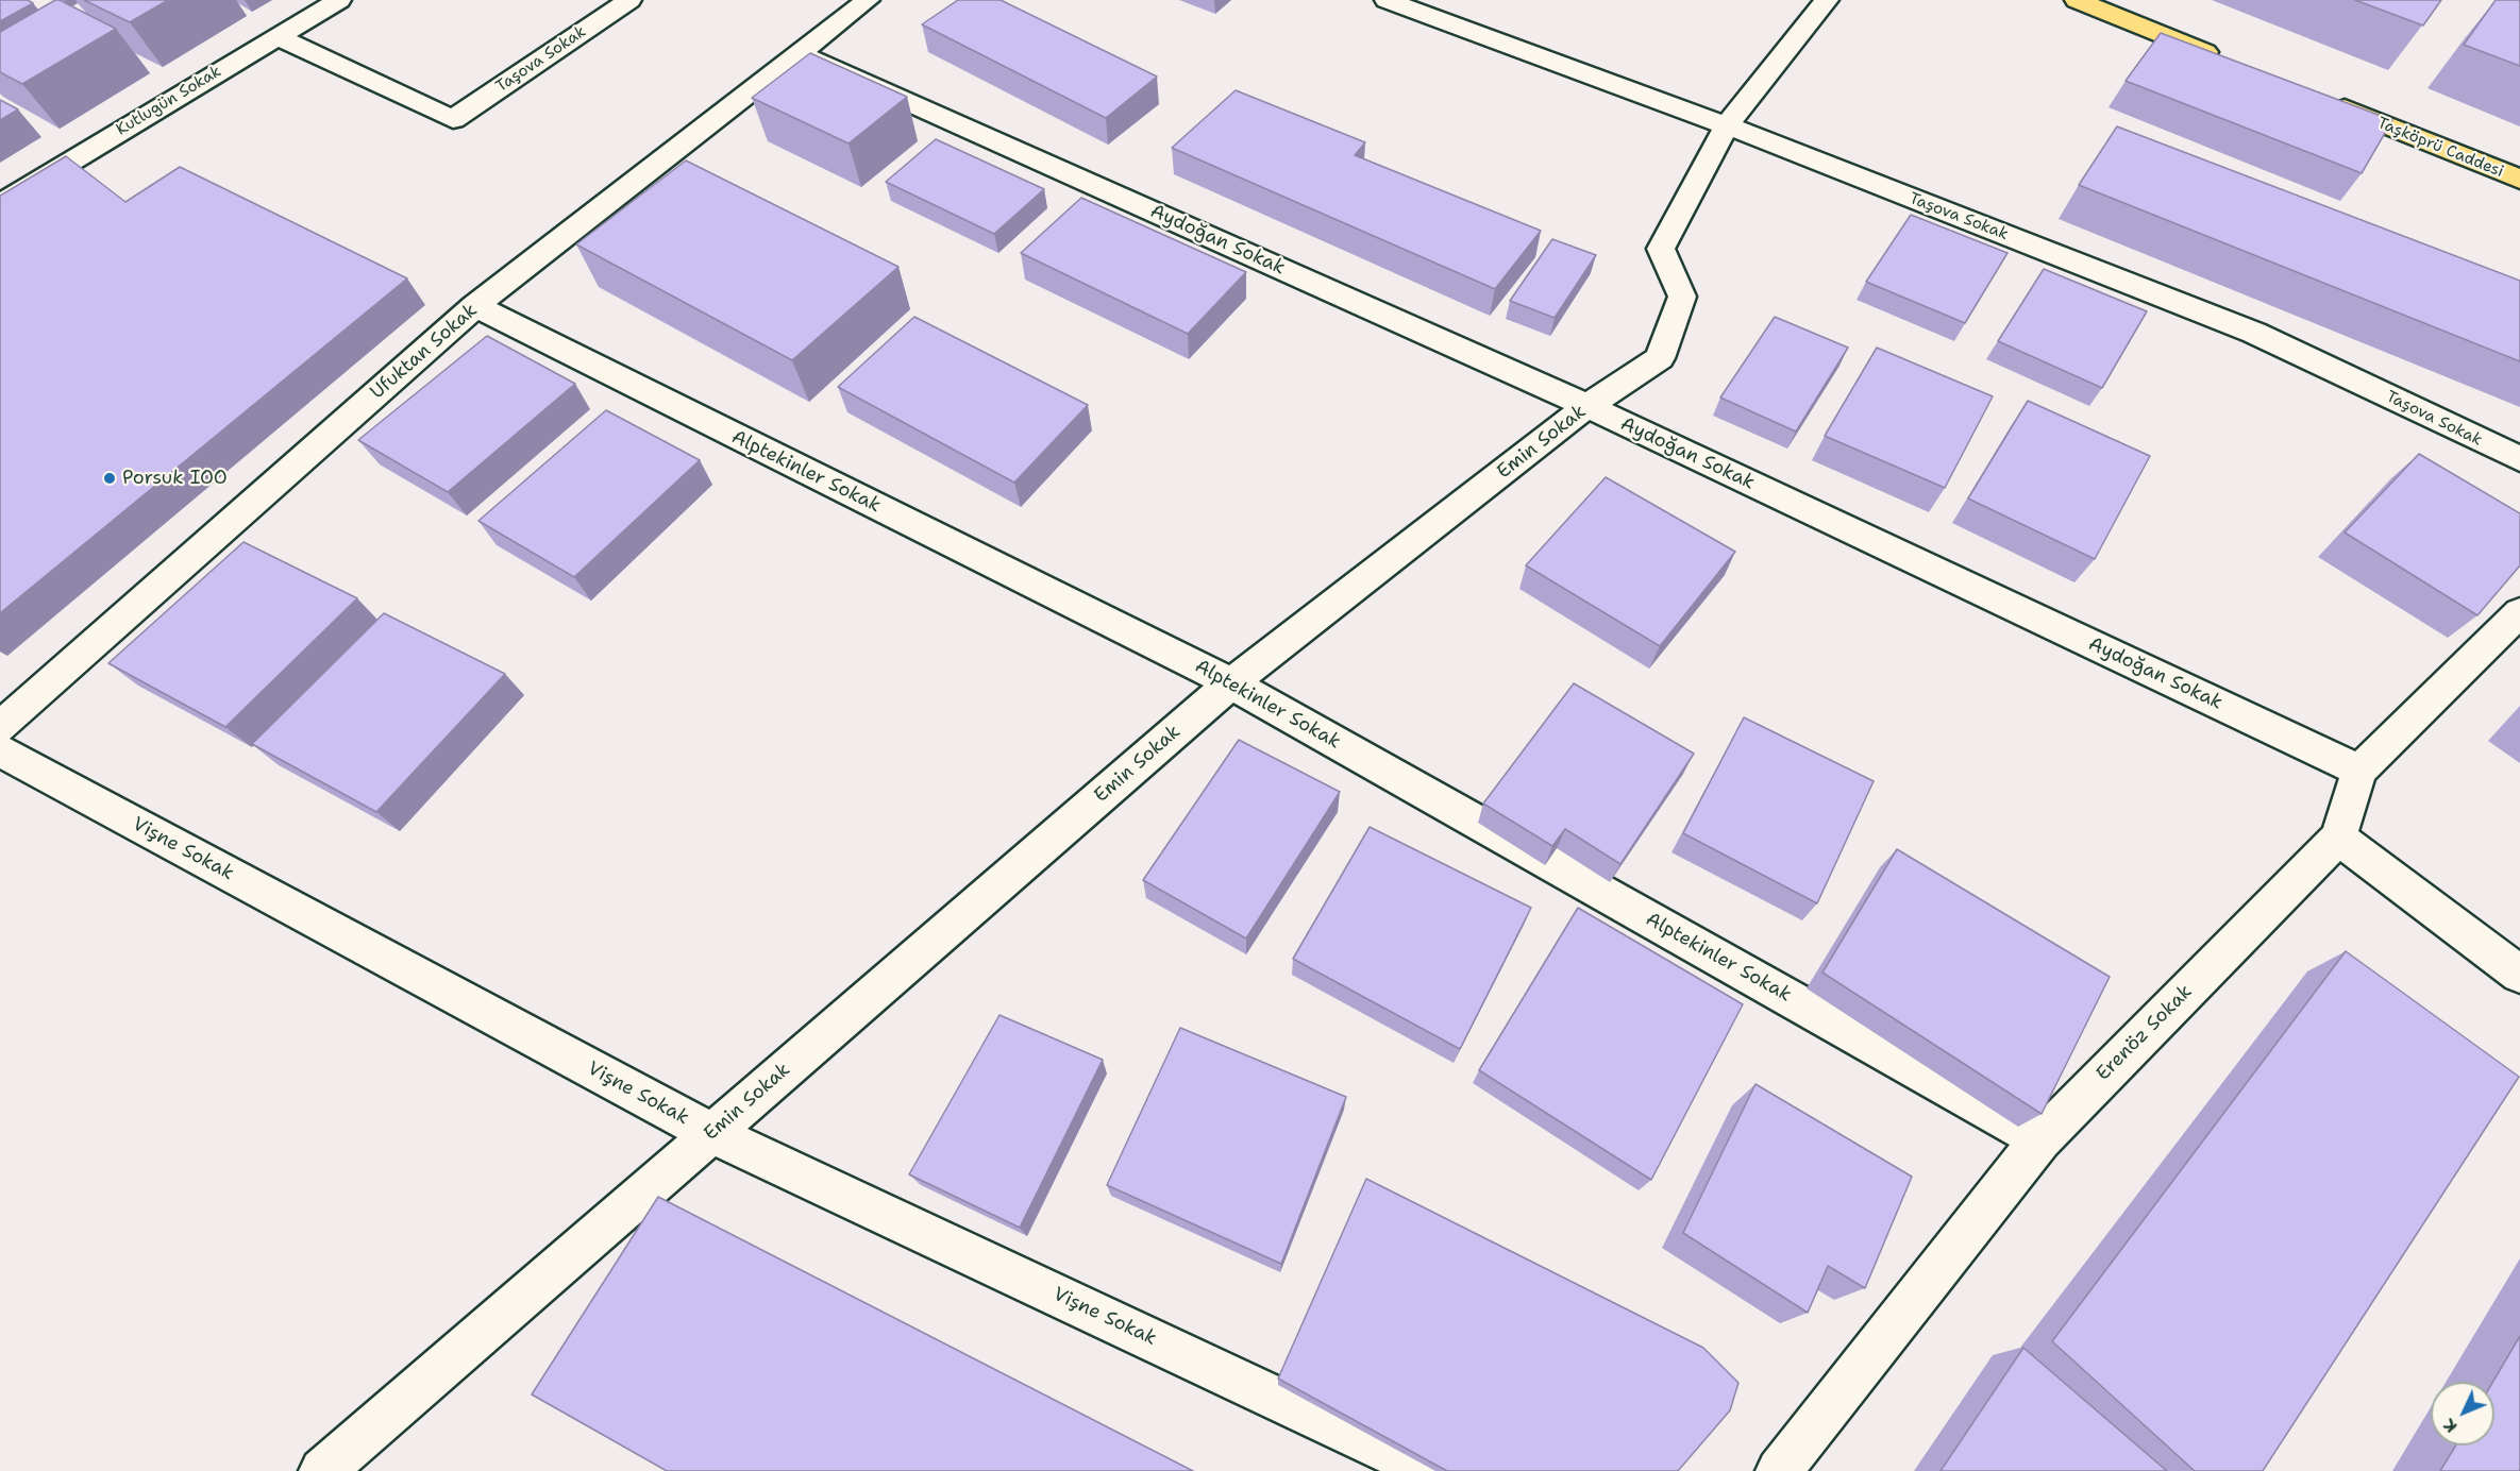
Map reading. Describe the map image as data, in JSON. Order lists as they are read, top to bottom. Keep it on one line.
{"streets":{"main road":["Taşköprü Caddesi"],"street":["Taşova Sokak","Kutlugün Sokak","Aydoğan Sokak","Ufuktan Sokak","Emin Sokak","Alptekinler Sokak","Vişne Sokak","Erenöz Sokak"]},"crossings":[["Taşova Sokak","Kutlugün Sokak"],["Taşova Sokak","Emin Sokak"],["Aydoğan Sokak","Ufuktan Sokak"],["Aydoğan Sokak","Emin Sokak"],["Aydoğan Sokak","Erenöz Sokak"],["Ufuktan Sokak","Alptekinler Sokak"],["Emin Sokak","Alptekinler Sokak"],["Emin Sokak","Vişne Sokak"],["Alptekinler Sokak","Erenöz Sokak"]],"places":["Porsuk IOO"],"north":"bottom left"}
